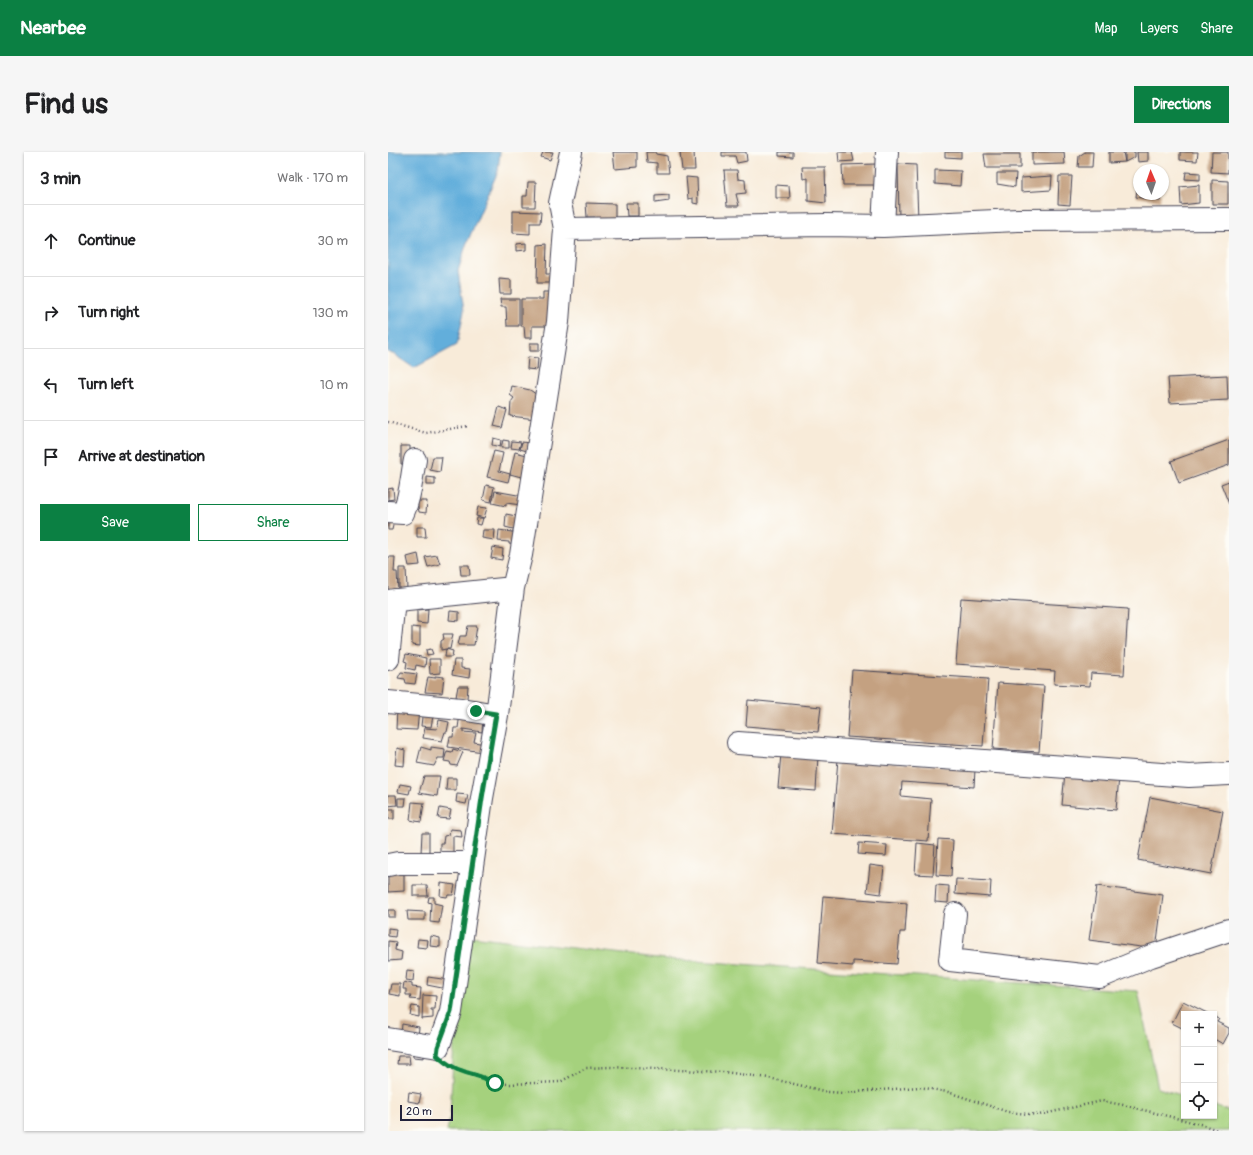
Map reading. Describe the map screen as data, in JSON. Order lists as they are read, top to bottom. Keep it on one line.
{"scale_bar":"20 m","north":"top","page":{"header":"Nearbee","nav":["Map","Layers","Share"],"buttons":["Directions",["Save","Share"]],"title":"Find us","heading":["3 min","Walk · 170 m"],"list":[["Continue","30 m"],["Turn right","130 m"],["Turn left","10 m"],"Arrive at destination"],"map_buttons":["+","−"],"scale":"20 m"}}
